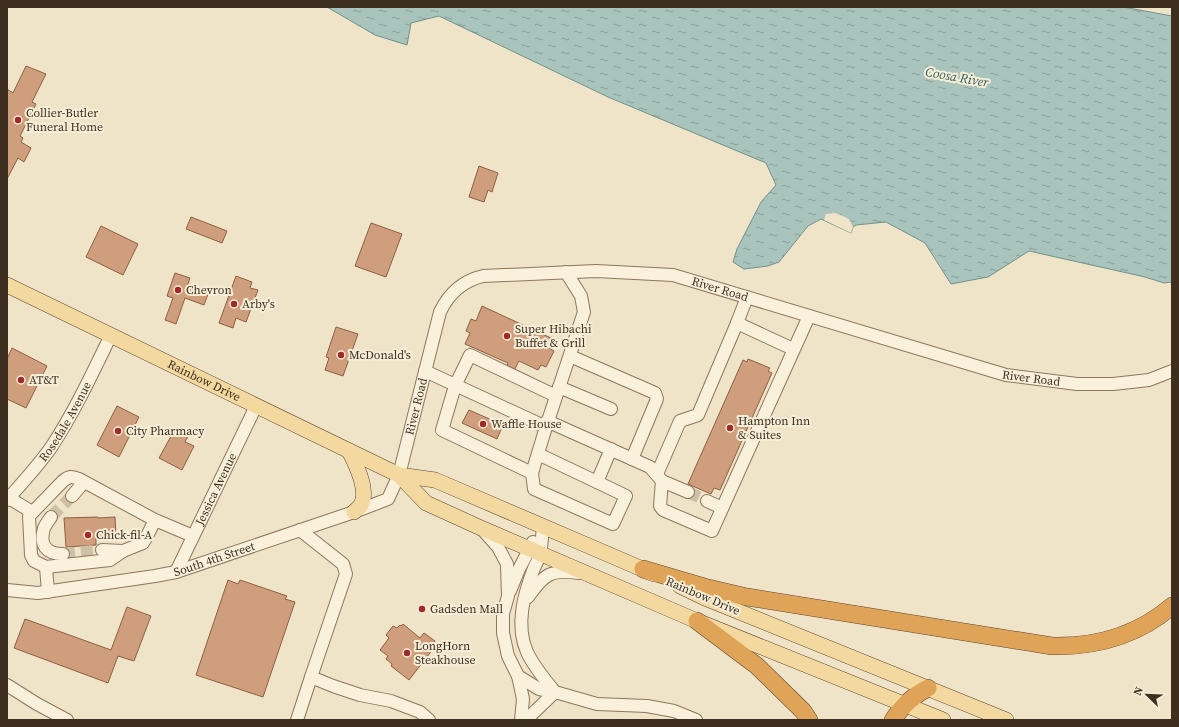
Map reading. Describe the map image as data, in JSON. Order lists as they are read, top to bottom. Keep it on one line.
{"streets":{"main road":["Rainbow Drive"],"street":["River Road","Rosedale Avenue","Jessica Avenue","South 4th Street"]},"crossings":[["River Road","Rainbow Drive"],["River Road","South 4th Street"],["Rainbow Drive","Rosedale Avenue"],["Rainbow Drive","Jessica Avenue"],["Rainbow Drive","South 4th Street"],["Jessica Avenue","South 4th Street"]],"water":["Coosa River"],"places":["Collier-Butler Funeral Home","Chevron","Arby's","Super Hibachi Buffet & Grill","McDonald's","AT&T","Waffle House","Hampton Inn & Suites","City Pharmacy","Chick-fil-A","Gadsden Mall","LongHorn Steakhouse"],"north":"top left"}
